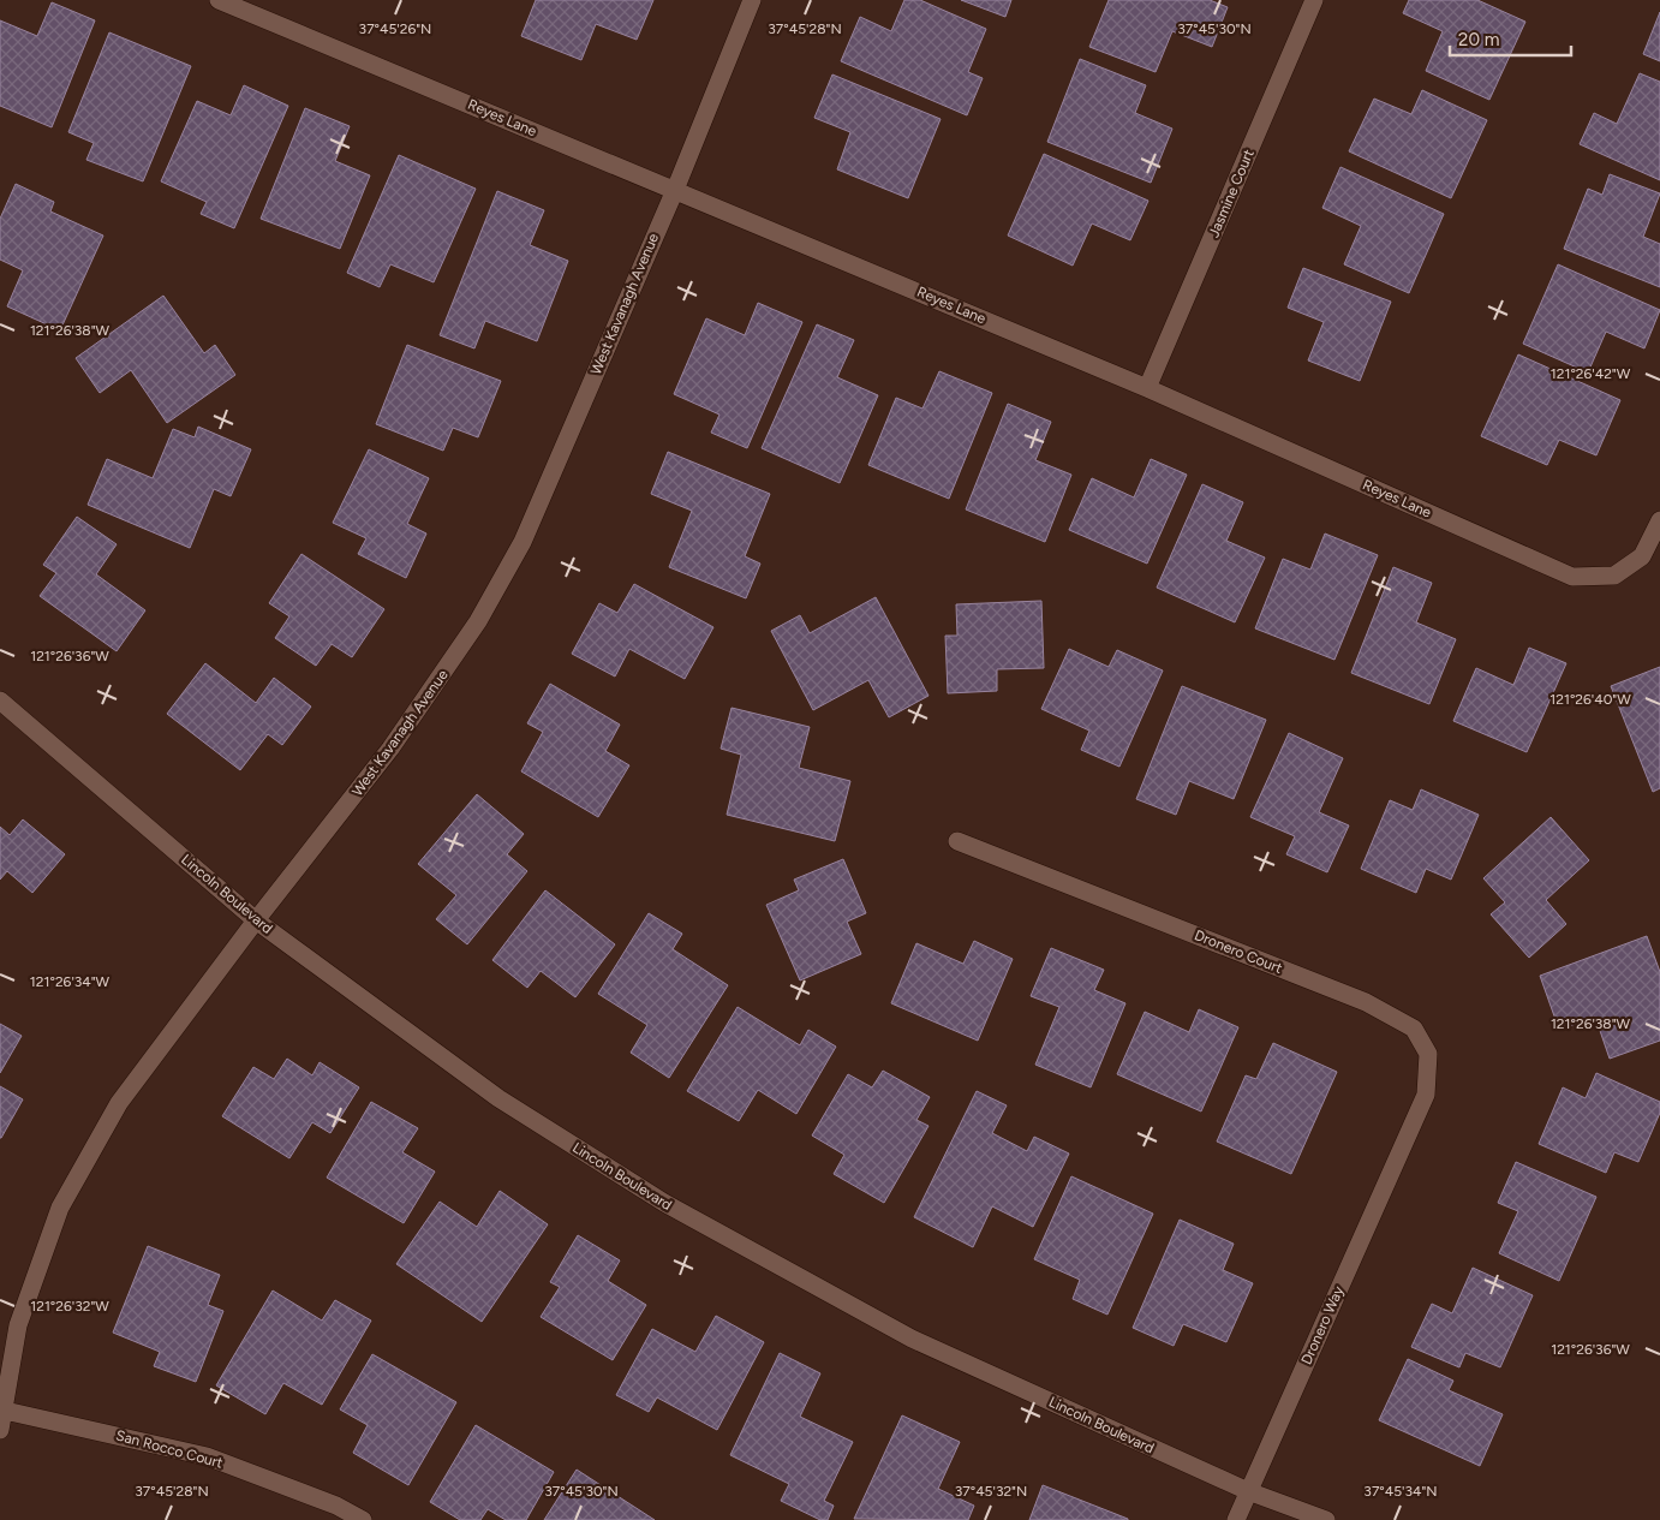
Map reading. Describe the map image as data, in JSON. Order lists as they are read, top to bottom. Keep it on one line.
{"streets":{"street":["Reyes Lane","Jasmine Court","West Kavanagh Avenue","Lincoln Boulevard","Dronero Court","Dronero Way","San Rocco Court"]},"crossings":[["Reyes Lane","Jasmine Court"],["Reyes Lane","West Kavanagh Avenue"],["West Kavanagh Avenue","Lincoln Boulevard"],["West Kavanagh Avenue","San Rocco Court"],["Lincoln Boulevard","Dronero Way"],["Dronero Court","Dronero Way"]],"scale_bar":"20 m","coordinates":["37°45'26\"N","37°45'28\"N","37°45'30\"N","121°26'38\"W","121°26'42\"W","121°26'36\"W","121°26'40\"W","121°26'34\"W","121°26'32\"W","37°45'32\"N","37°45'34\"N"]}
